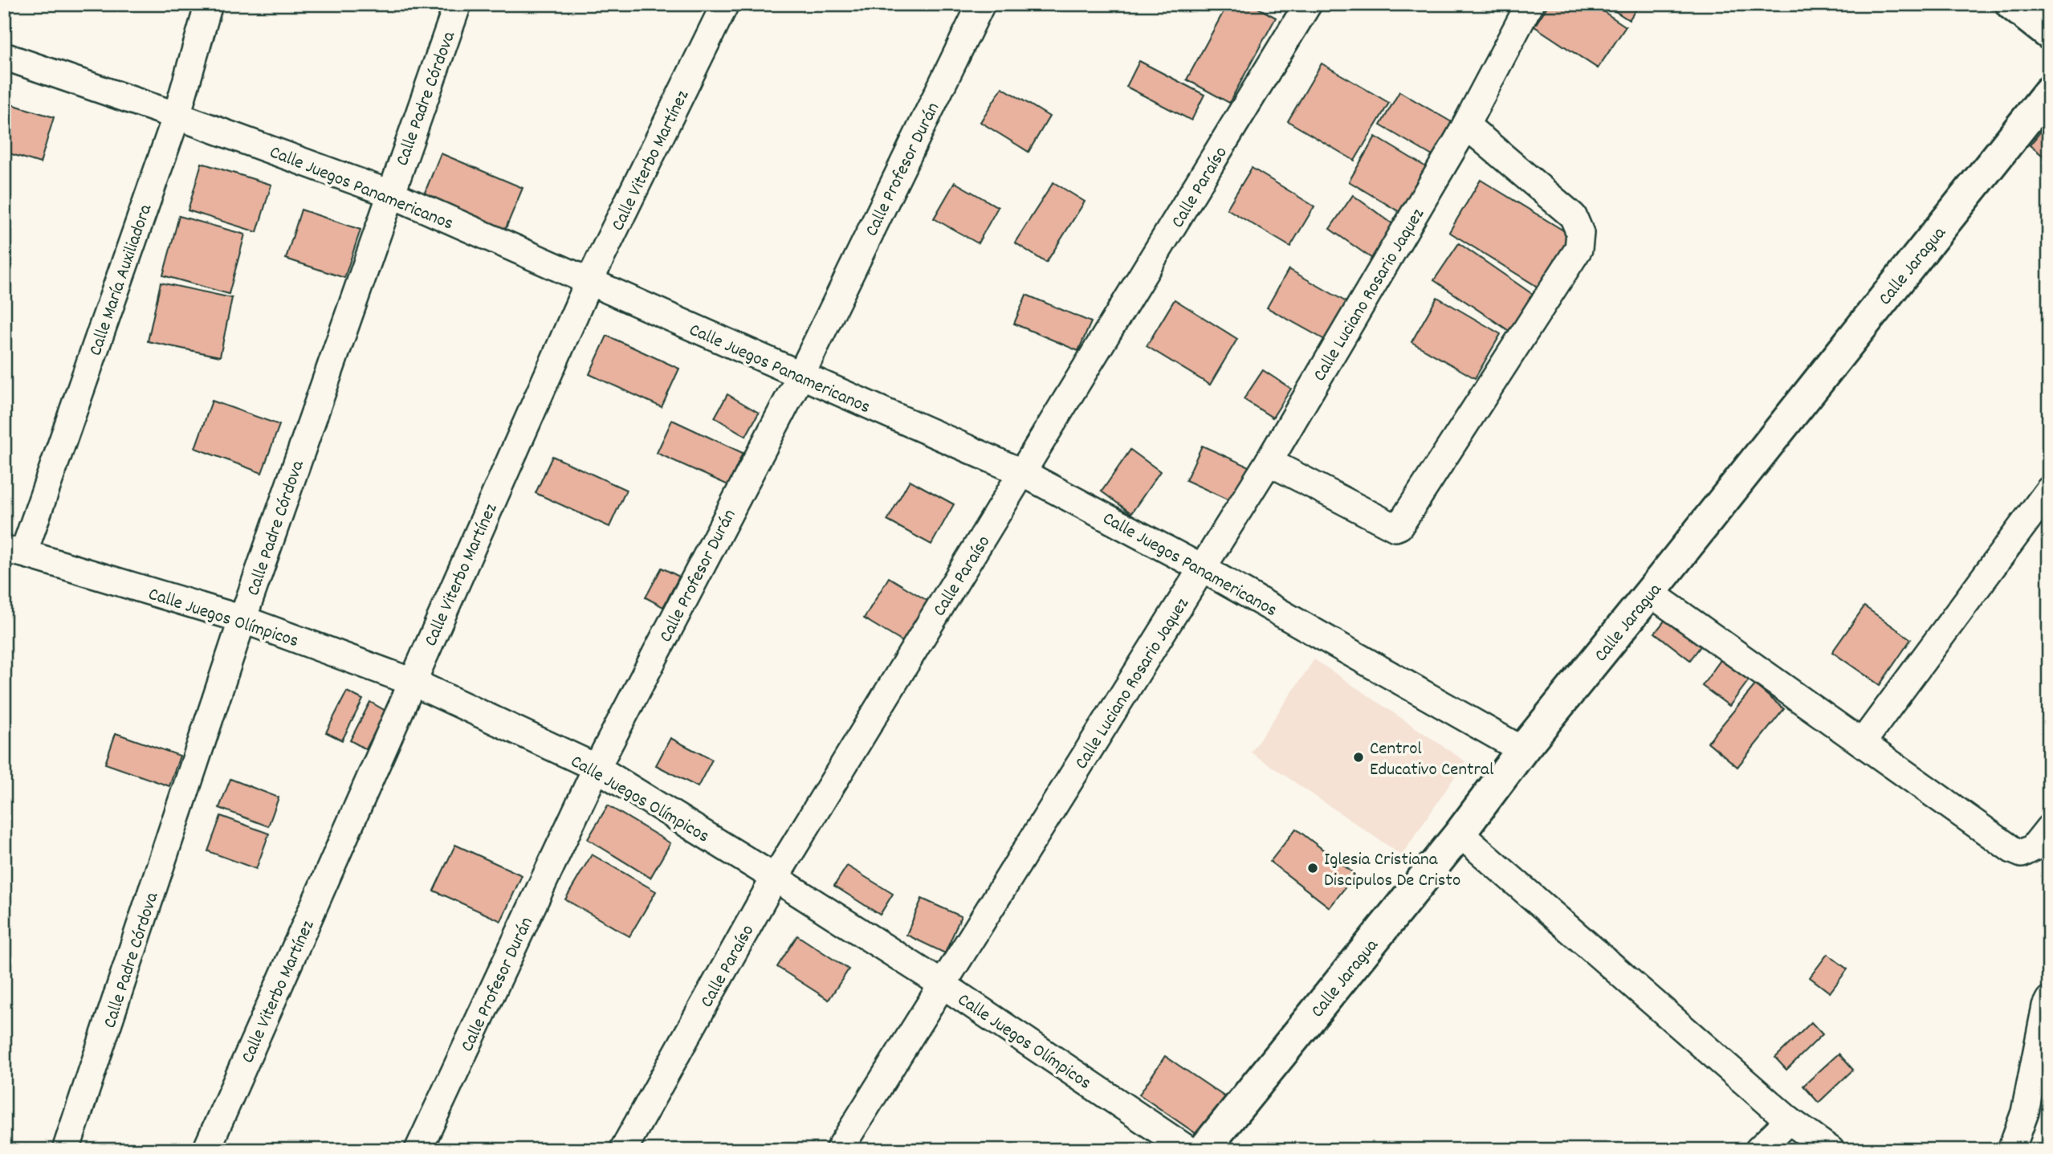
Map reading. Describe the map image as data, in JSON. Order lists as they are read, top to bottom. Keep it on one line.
{"streets":{"street":["Calle Padre Córdova","Calle Viterbo Martínez","Calle Profesor Durán","Calle Juegos Panamericanos","Calle Paraíso","Calle Jaragua","Calle María Auxiliadora","Calle Luciano Rosario Jaquez","Calle Juegos Olímpicos"]},"crossings":[["Calle Padre Córdova","Calle Juegos Panamericanos"],["Calle Padre Córdova","Calle Juegos Olímpicos"],["Calle Viterbo Martínez","Calle Juegos Panamericanos"],["Calle Viterbo Martínez","Calle Juegos Olímpicos"],["Calle Profesor Durán","Calle Juegos Panamericanos"],["Calle Profesor Durán","Calle Juegos Olímpicos"],["Calle Juegos Panamericanos","Calle Paraíso"],["Calle Juegos Panamericanos","Calle Jaragua"],["Calle Juegos Panamericanos","Calle María Auxiliadora"],["Calle Juegos Panamericanos","Calle Luciano Rosario Jaquez"],["Calle Paraíso","Calle Juegos Olímpicos"],["Calle María Auxiliadora","Calle Juegos Olímpicos"],["Calle Luciano Rosario Jaquez","Calle Juegos Olímpicos"]],"places":["Centrol Educativo Central","Iglesia Cristiana Discipulos De Cristo"]}
